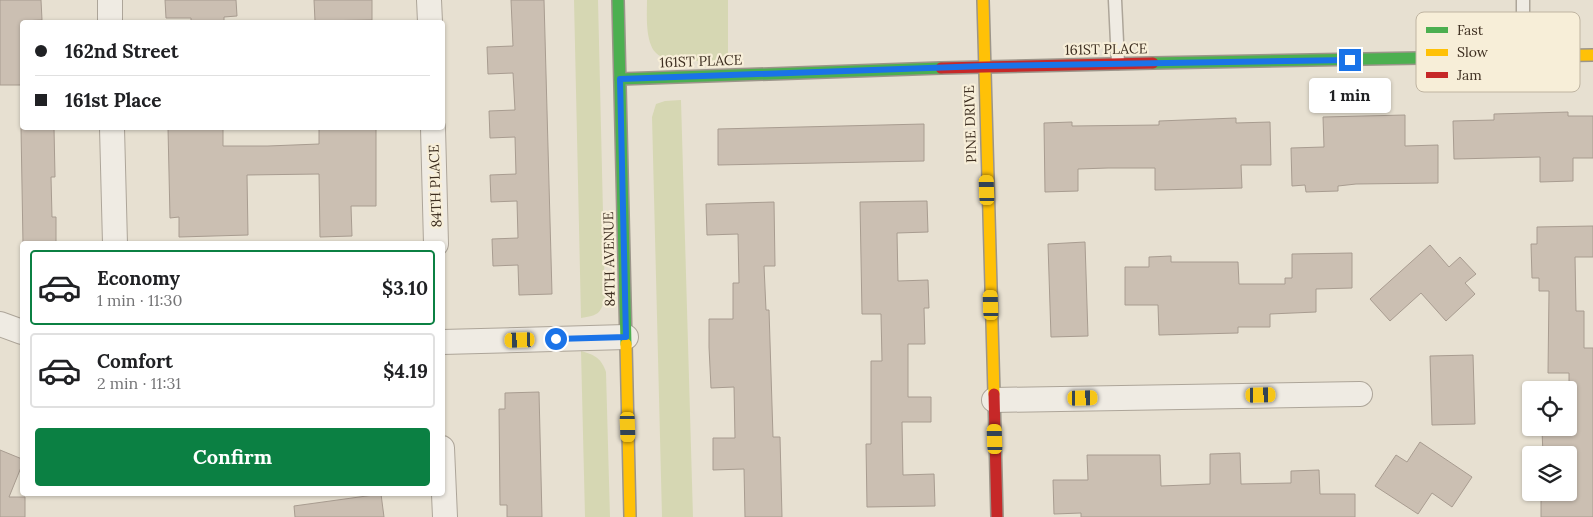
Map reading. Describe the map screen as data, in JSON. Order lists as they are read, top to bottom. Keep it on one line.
{"streets":{"street":["161ST PLACE","PINE DRIVE","84TH PLACE","84TH AVENUE"]},"crossings":[["161ST PLACE","PINE DRIVE"],["161ST PLACE","84TH AVENUE"]],"legend":["Fast","Slow","Jam"],"page":{"banner":["162nd Street","161st Place"],"bubble":"1 min","list":[{"name":"Economy","note":"1 min · 11:30","value":"$3.10"},{"name":"Comfort","note":"2 min · 11:31","value":"$4.19"}],"buttons":"Confirm"}}
